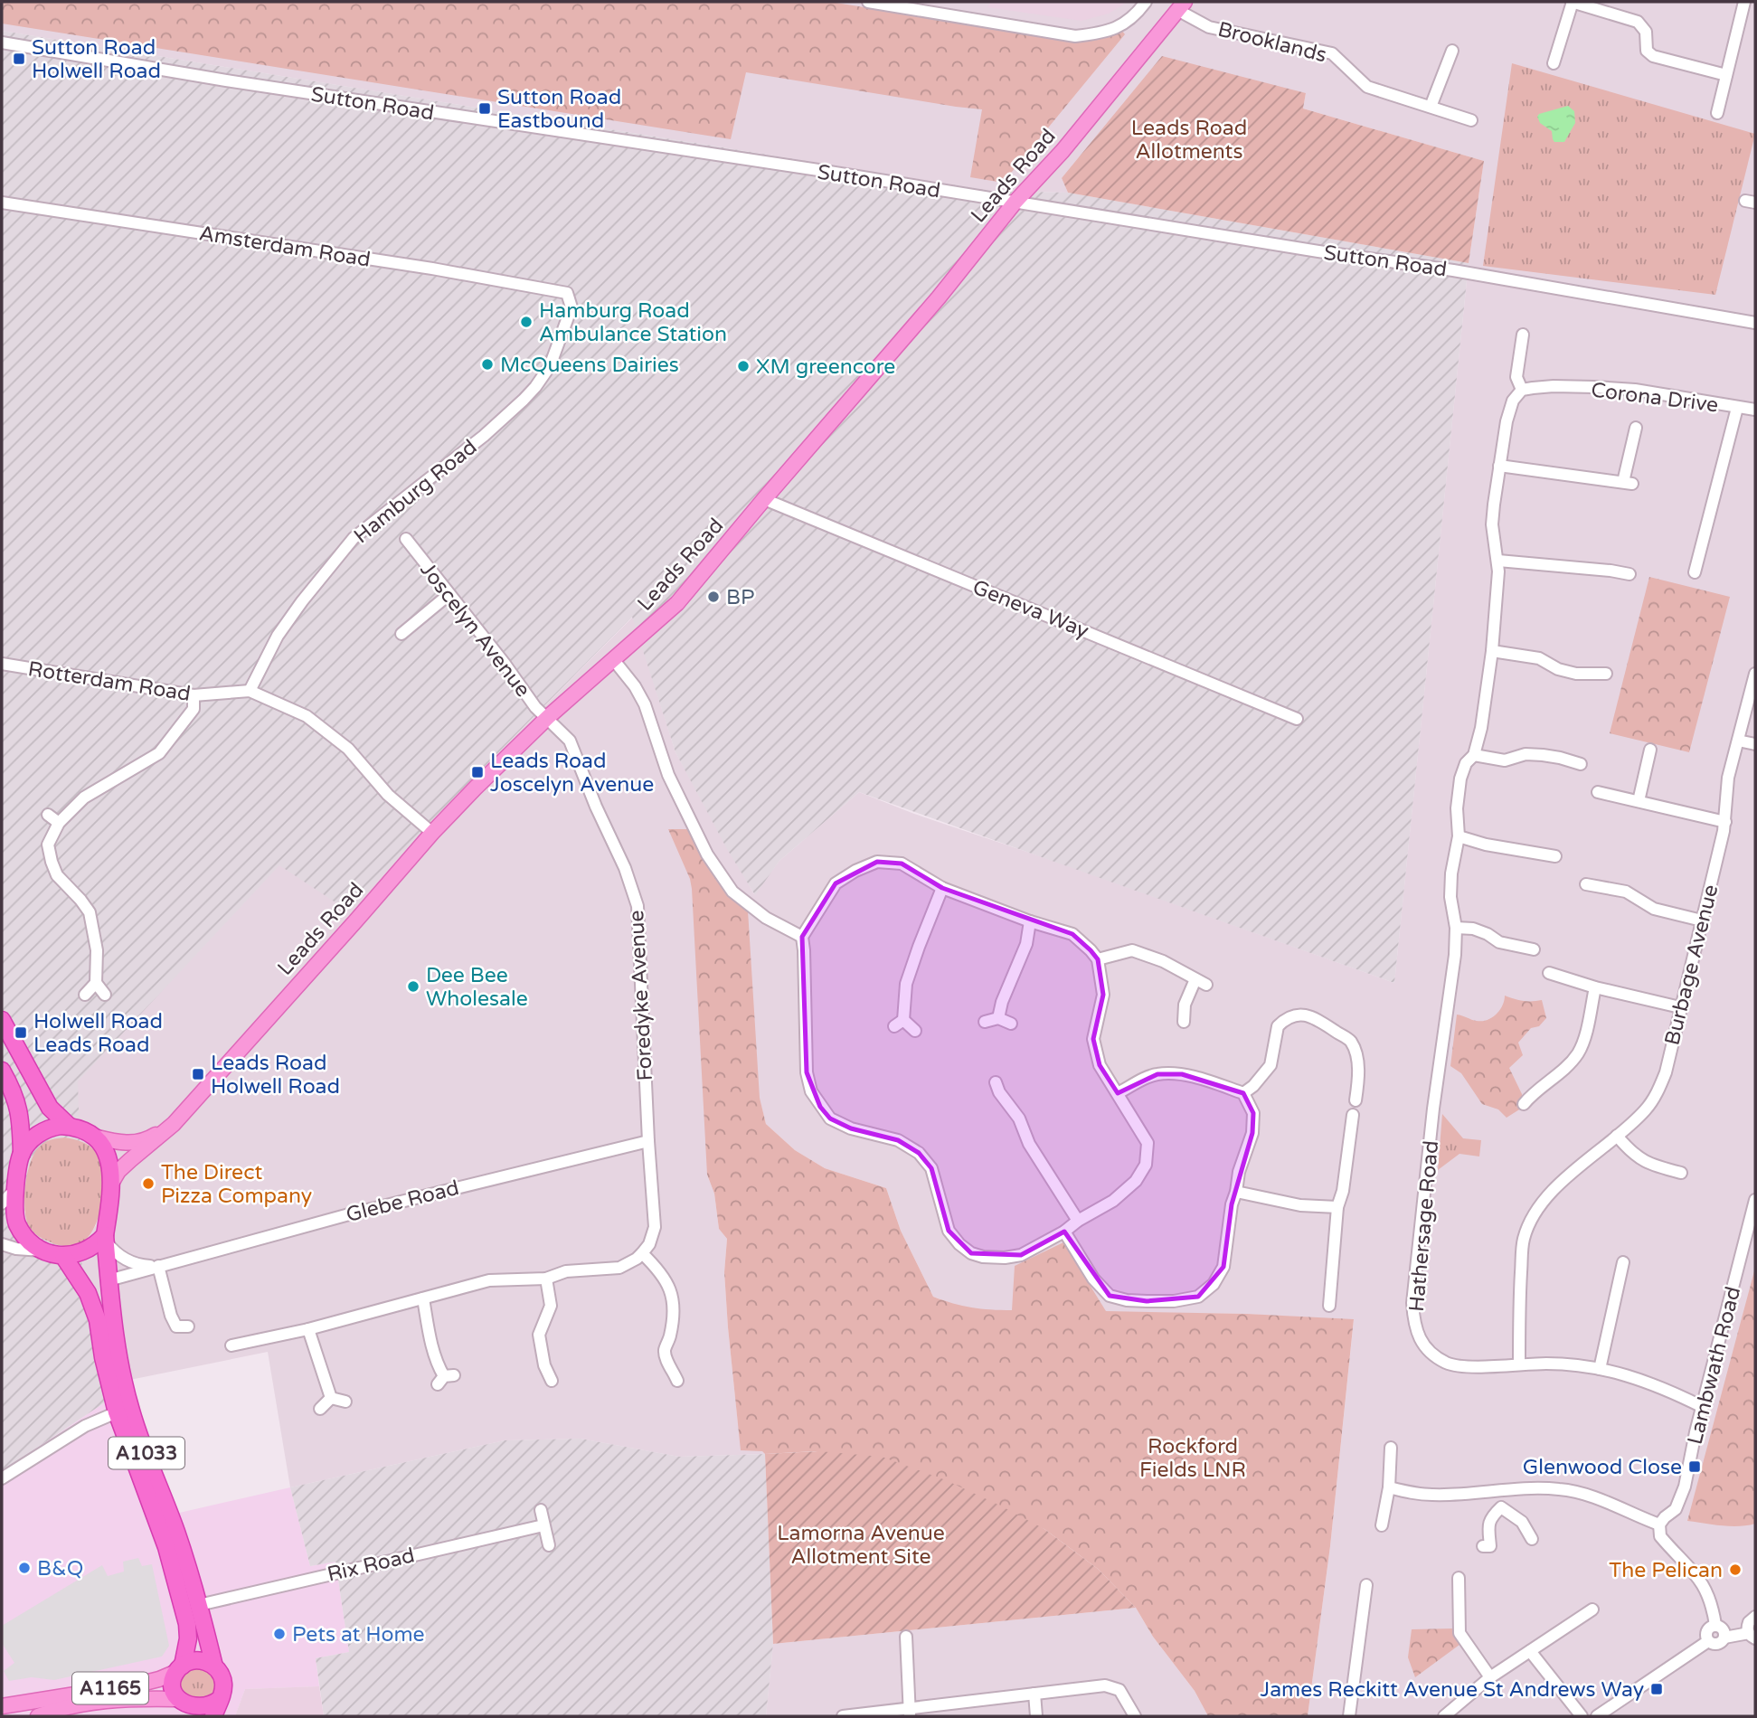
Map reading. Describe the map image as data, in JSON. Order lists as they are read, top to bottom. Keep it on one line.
{"streets":{"highway":["A1033"],"main road":["Leads Road","A1165"],"street":["Brooklands","Sutton Road","Amsterdam Road","Corona Drive","Hamburg Road","Geneva Way","Joscelyn Avenue","Rotterdam Road","Burbage Avenue","Foredyke Avenue","Glebe Road","Hathersage Road","Lambwath Road","Rix Road"]},"crossings":[["Brooklands","Leads Road"],["Sutton Road","Leads Road"],["Leads Road","Geneva Way"],["Leads Road","Joscelyn Avenue"],["Leads Road","Rotterdam Road"],["Leads Road","Foredyke Avenue"],["Leads Road","Glebe Road"],["Leads Road","A1033"],["Amsterdam Road","Hamburg Road"],["Corona Drive","Hathersage Road"],["Hamburg Road","Rotterdam Road"],["Joscelyn Avenue","Foredyke Avenue"],["Burbage Avenue","Hathersage Road"],["Foredyke Avenue","Glebe Road"],["Glebe Road","A1033"],["Hathersage Road","Lambwath Road"],["A1033","Rix Road"],["A1033","A1165"]],"parks":["Leads Road Allotments","Rockford Fields LNR","Lamorna Avenue Allotment Site"],"places":{"transit":["Sutton Road Holwell Road","Sutton Road Eastbound","Leads Road Joscelyn Avenue","Holwell Road Leads Road","Leads Road Holwell Road","Glenwood Close","James Reckitt Avenue St Andrews Way"],"other":["Hamburg Road Ambulance Station","McQueens Dairies","XM greencore","BP","Dee Bee Wholesale","The Direct Pizza Company","B&Q","The Pelican","Pets at Home"]}}
